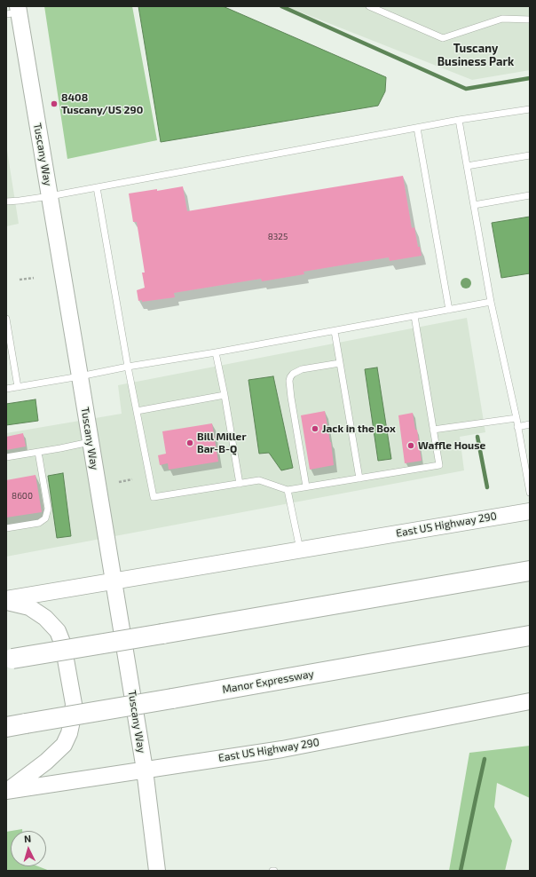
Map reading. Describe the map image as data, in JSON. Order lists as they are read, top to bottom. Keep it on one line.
{"streets":{"highway":["Manor Expressway"],"main road":["Tuscany Way","East US Highway 290"]},"crossings":[["Tuscany Way","East US Highway 290"]],"districts":["Tuscany Business Park"],"places":["8408 Tuscany/US 290","Jack in the Box","Bill Miller Bar-B-Q","Waffle House"],"house_numbers":["8325","8600"],"north":"top"}
